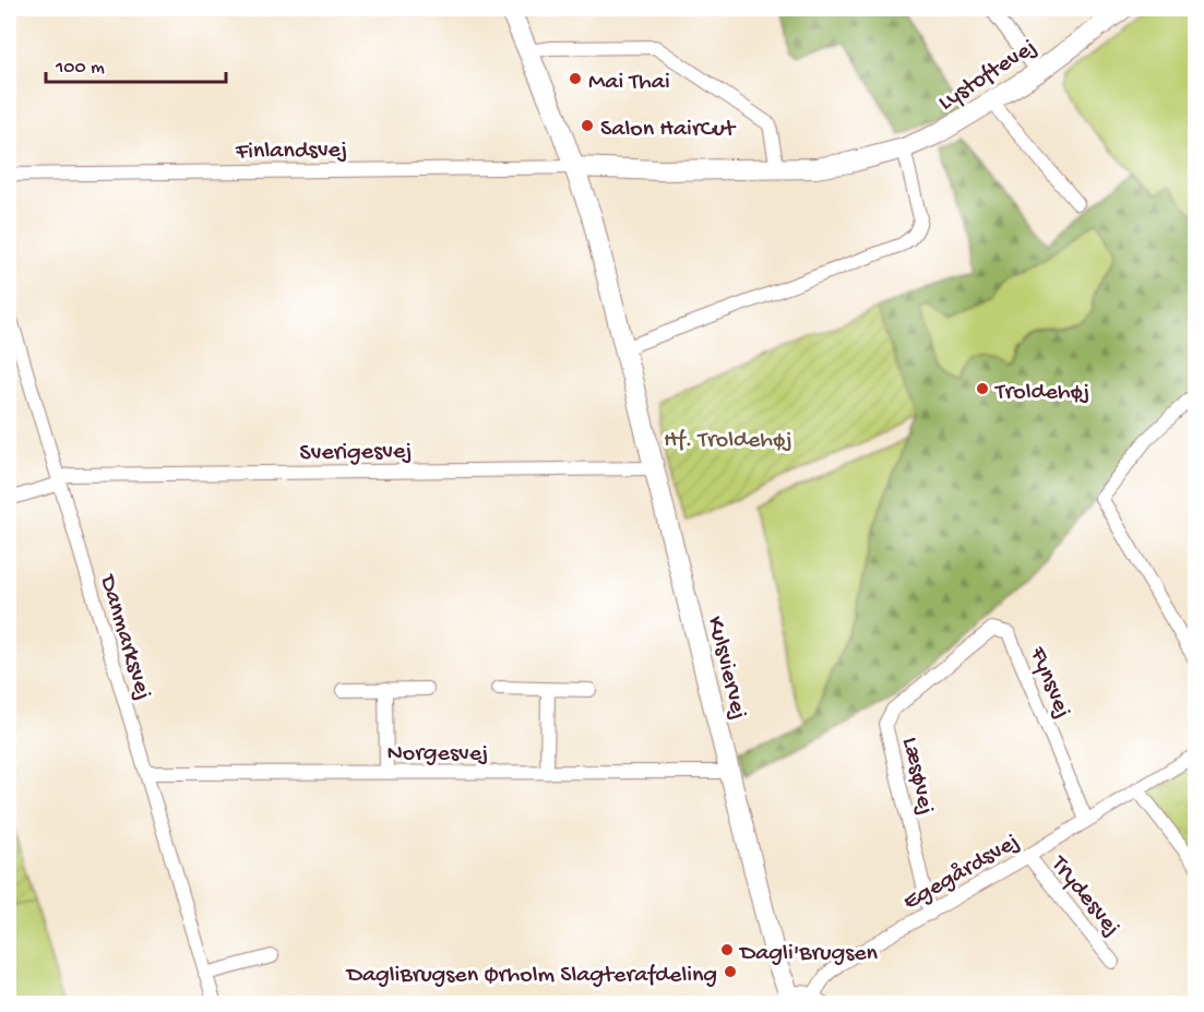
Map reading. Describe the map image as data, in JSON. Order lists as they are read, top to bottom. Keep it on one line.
{"streets":{"street":["Lystoftevej","Finlandsvej","Sverigesvej","Danmarksvej","Kulsviervej","Fynsvej","Norgesvej","Læsøvej","Egegårdsvej","Trydesvej"]},"crossings":[["Lystoftevej","Finlandsvej"],["Lystoftevej","Kulsviervej"],["Finlandsvej","Kulsviervej"],["Sverigesvej","Danmarksvej"],["Sverigesvej","Kulsviervej"],["Danmarksvej","Norgesvej"],["Kulsviervej","Norgesvej"],["Fynsvej","Læsøvej"],["Fynsvej","Egegårdsvej"],["Læsøvej","Egegårdsvej"],["Egegårdsvej","Trydesvej"]],"parks":["Hf. Troldehøj"],"places":["Mai Thai","Salon HairCut","Troldehøj","Dagli'Brugsen","DagliBrugsen Ørholm Slagterafdeling"],"scale_bar":"100 m"}
